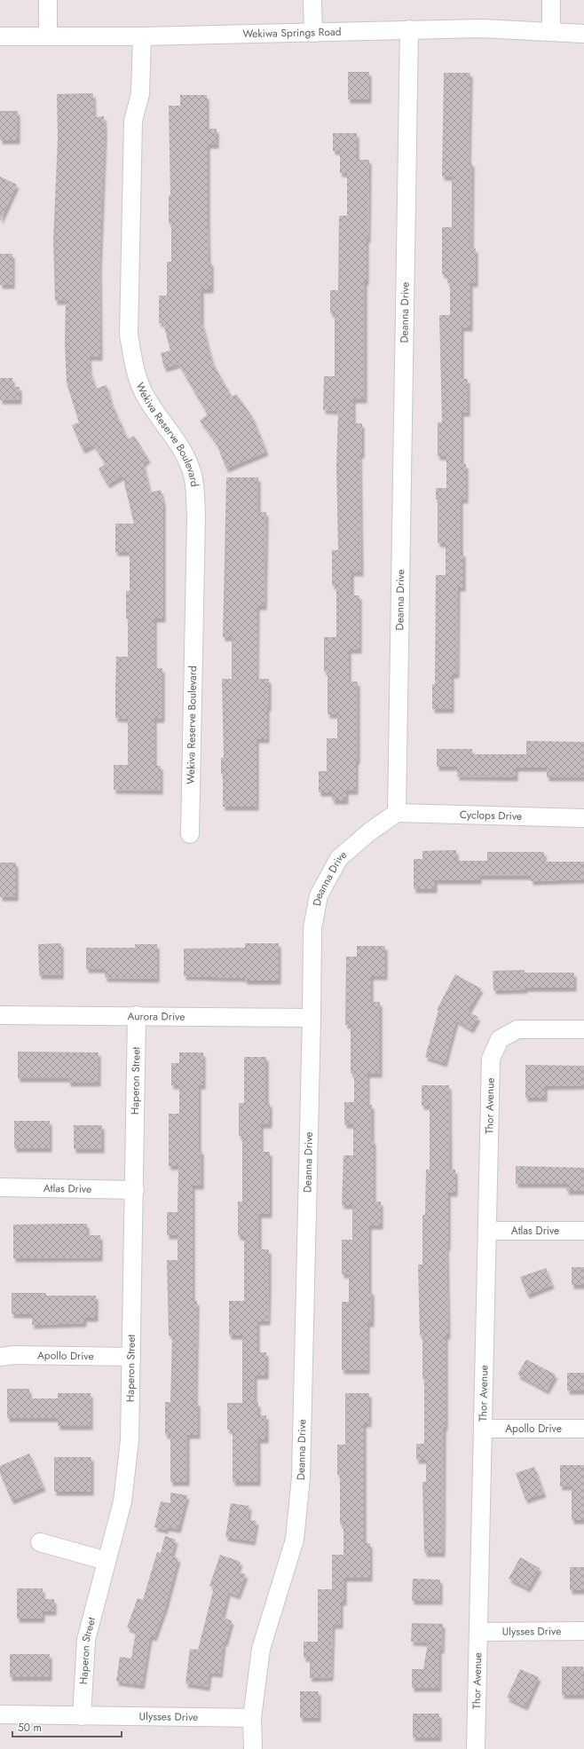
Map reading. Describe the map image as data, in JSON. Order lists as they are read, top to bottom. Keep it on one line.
{"streets":{"street":["Wekiwa Springs Road","Deanna Drive","Wekiva Reserve Boulevard","Cyclops Drive","Aurora Drive","Haperon Street","Thor Avenue","Atlas Drive","Apollo Drive","Ulysses Drive"]},"crossings":[["Wekiwa Springs Road","Deanna Drive"],["Wekiwa Springs Road","Wekiva Reserve Boulevard"],["Deanna Drive","Cyclops Drive"],["Deanna Drive","Aurora Drive"],["Deanna Drive","Ulysses Drive"],["Aurora Drive","Haperon Street"],["Haperon Street","Atlas Drive"],["Haperon Street","Apollo Drive"],["Haperon Street","Ulysses Drive"],["Thor Avenue","Atlas Drive"],["Thor Avenue","Apollo Drive"],["Thor Avenue","Ulysses Drive"]],"scale_bar":"50 m"}
